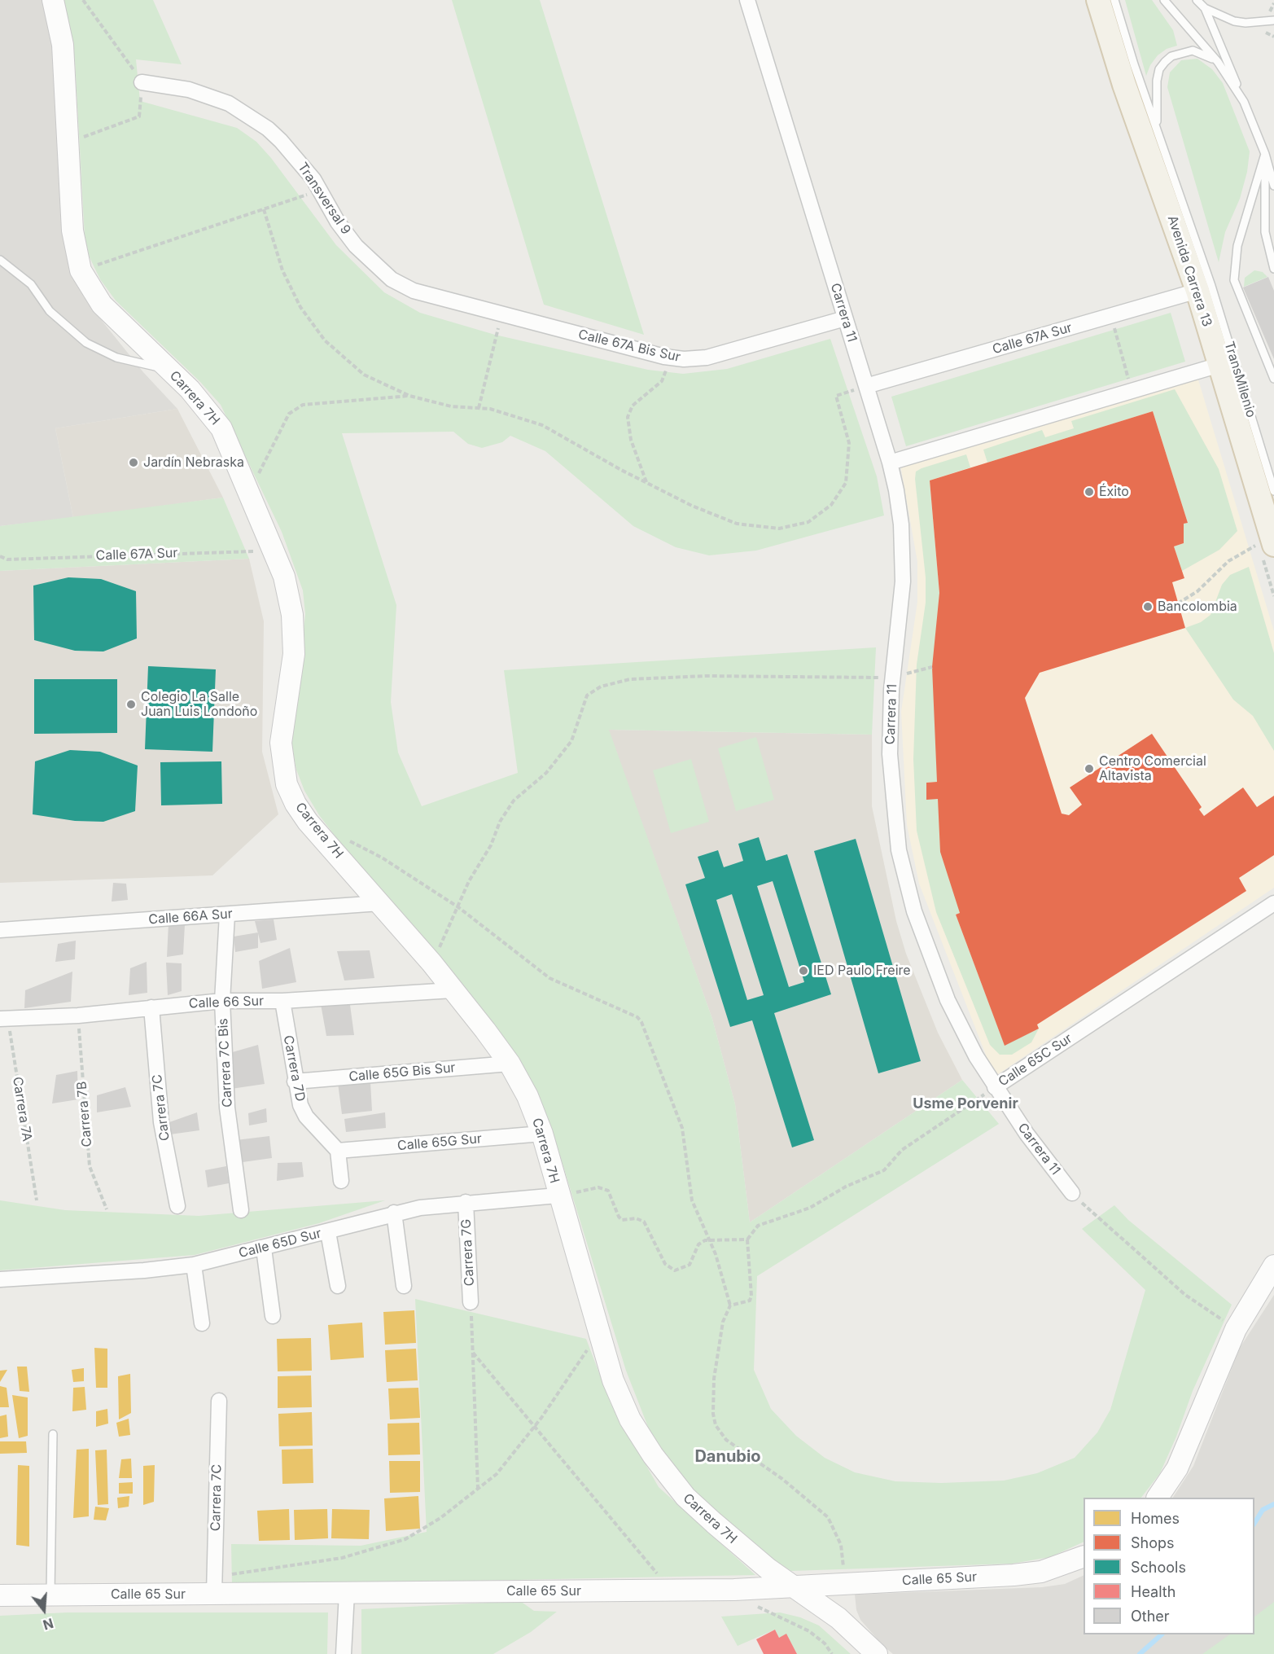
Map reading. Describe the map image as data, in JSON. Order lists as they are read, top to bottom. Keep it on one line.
{"streets":{"main road":["Avenida Carrera 13"],"street":["Transversal 9","Carrera 11","Calle 67A Sur","Calle 67A Bis Sur","Carrera 7H","Calle 66A Sur","Calle 66 Sur","Calle 65C Sur","Carrera 7C Bis","Carrera 7D","Calle 65G Bis Sur","Carrera 7C","Calle 65G Sur","Calle 65D Sur","Carrera 7G","Calle 65 Sur"],"lane":["TransMilenio"],"path":["Carrera 7A","Carrera 7B"]},"crossings":[["Transversal 9","Calle 67A Bis Sur"],["Avenida Carrera 13","Calle 67A Sur"],["Avenida Carrera 13","TransMilenio"],["Carrera 11","Calle 67A Sur"],["Carrera 11","Calle 67A Bis Sur"],["Carrera 11","Calle 65C Sur"],["Calle 67A Sur","Carrera 7H"],["Carrera 7H","Calle 66A Sur"],["Carrera 7H","Calle 66 Sur"],["Carrera 7H","Calle 65G Bis Sur"],["Carrera 7H","Calle 65G Sur"],["Carrera 7H","Calle 65D Sur"],["Carrera 7H","Calle 65 Sur"],["Calle 66A Sur","Carrera 7C Bis"],["Calle 66 Sur","Carrera 7C Bis"],["Calle 66 Sur","Carrera 7D"],["Calle 66 Sur","Carrera 7C"],["Calle 66 Sur","Carrera 7A"],["Calle 66 Sur","Carrera 7B"],["Carrera 7D","Calle 65G Bis Sur"],["Carrera 7D","Calle 65G Sur"],["Carrera 7C","Calle 65 Sur"],["Calle 65D Sur","Carrera 7G"]],"districts":["Usme Porvenir","Danubio"],"places":["Jardín Nebraska","Éxito","Bancolombia","Colegio La Salle Juan Luis Londoño","Centro Comercial Altavista","IED Paulo Freire"],"legend":["Homes","Shops","Schools","Health","Other"],"north":"bottom"}
